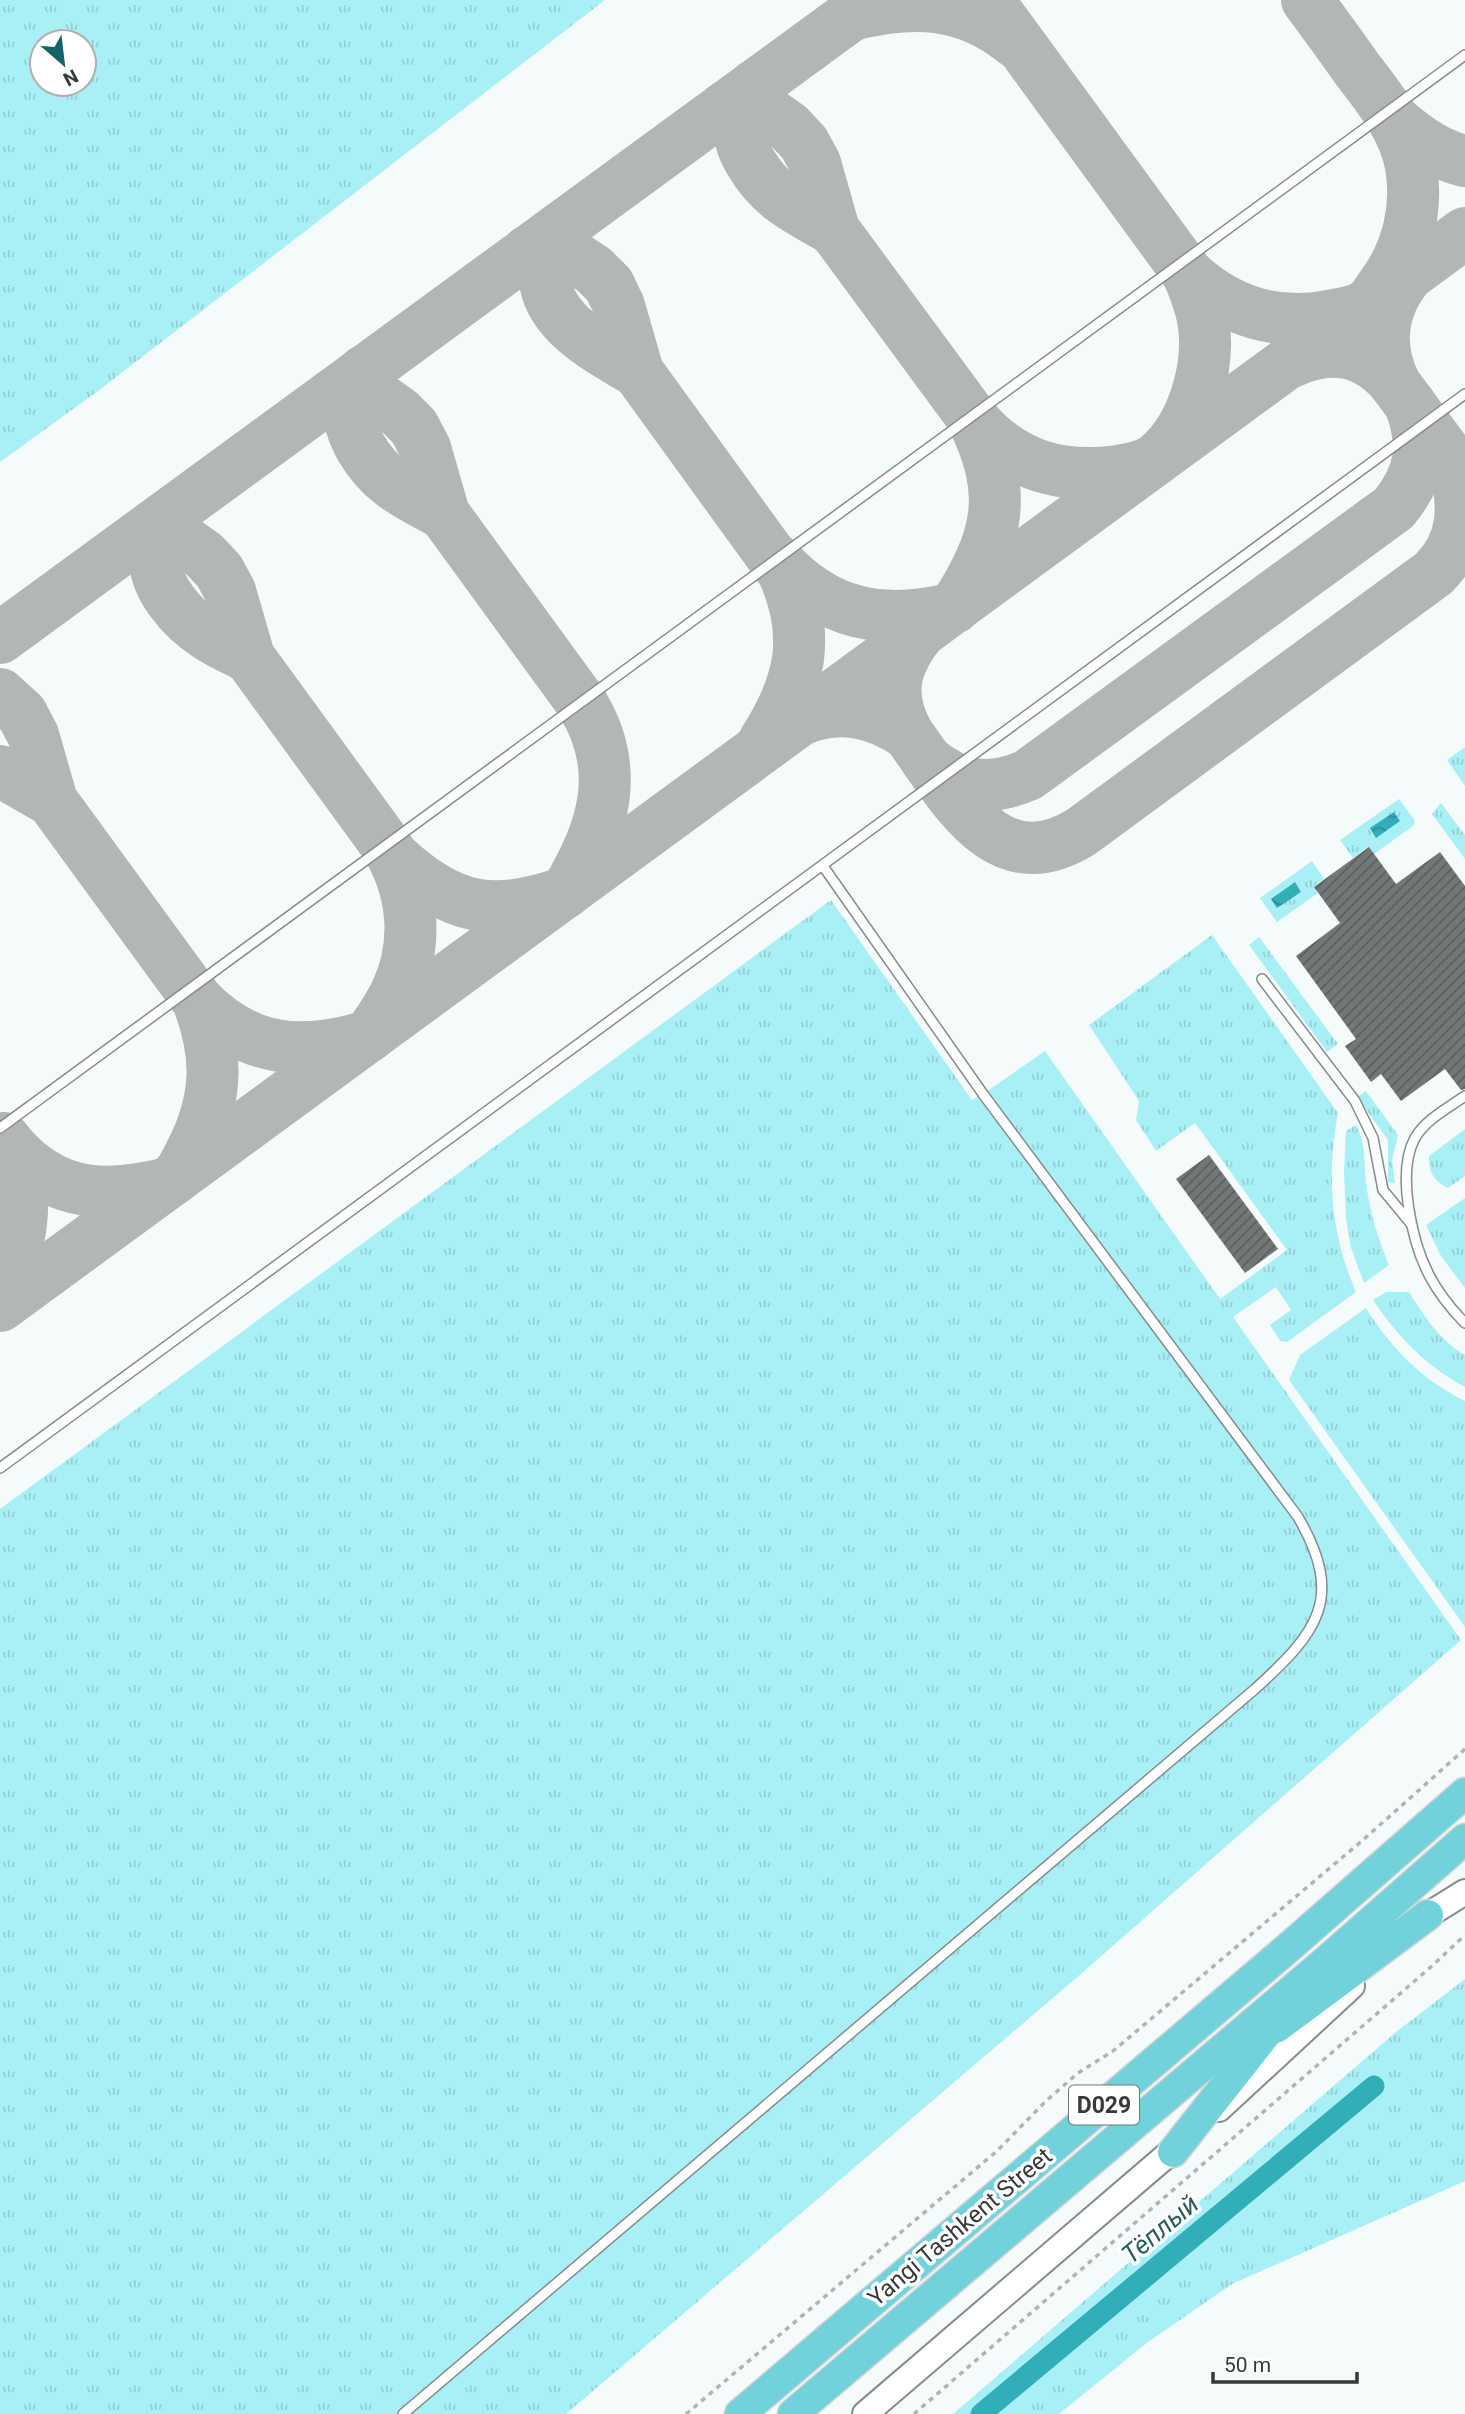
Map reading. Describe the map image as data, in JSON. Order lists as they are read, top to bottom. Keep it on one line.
{"streets":{"highway":["D029","Yangi Tashkent Street"]},"water":["Тёплый"],"scale_bar":"50 m","north":"bottom right"}
